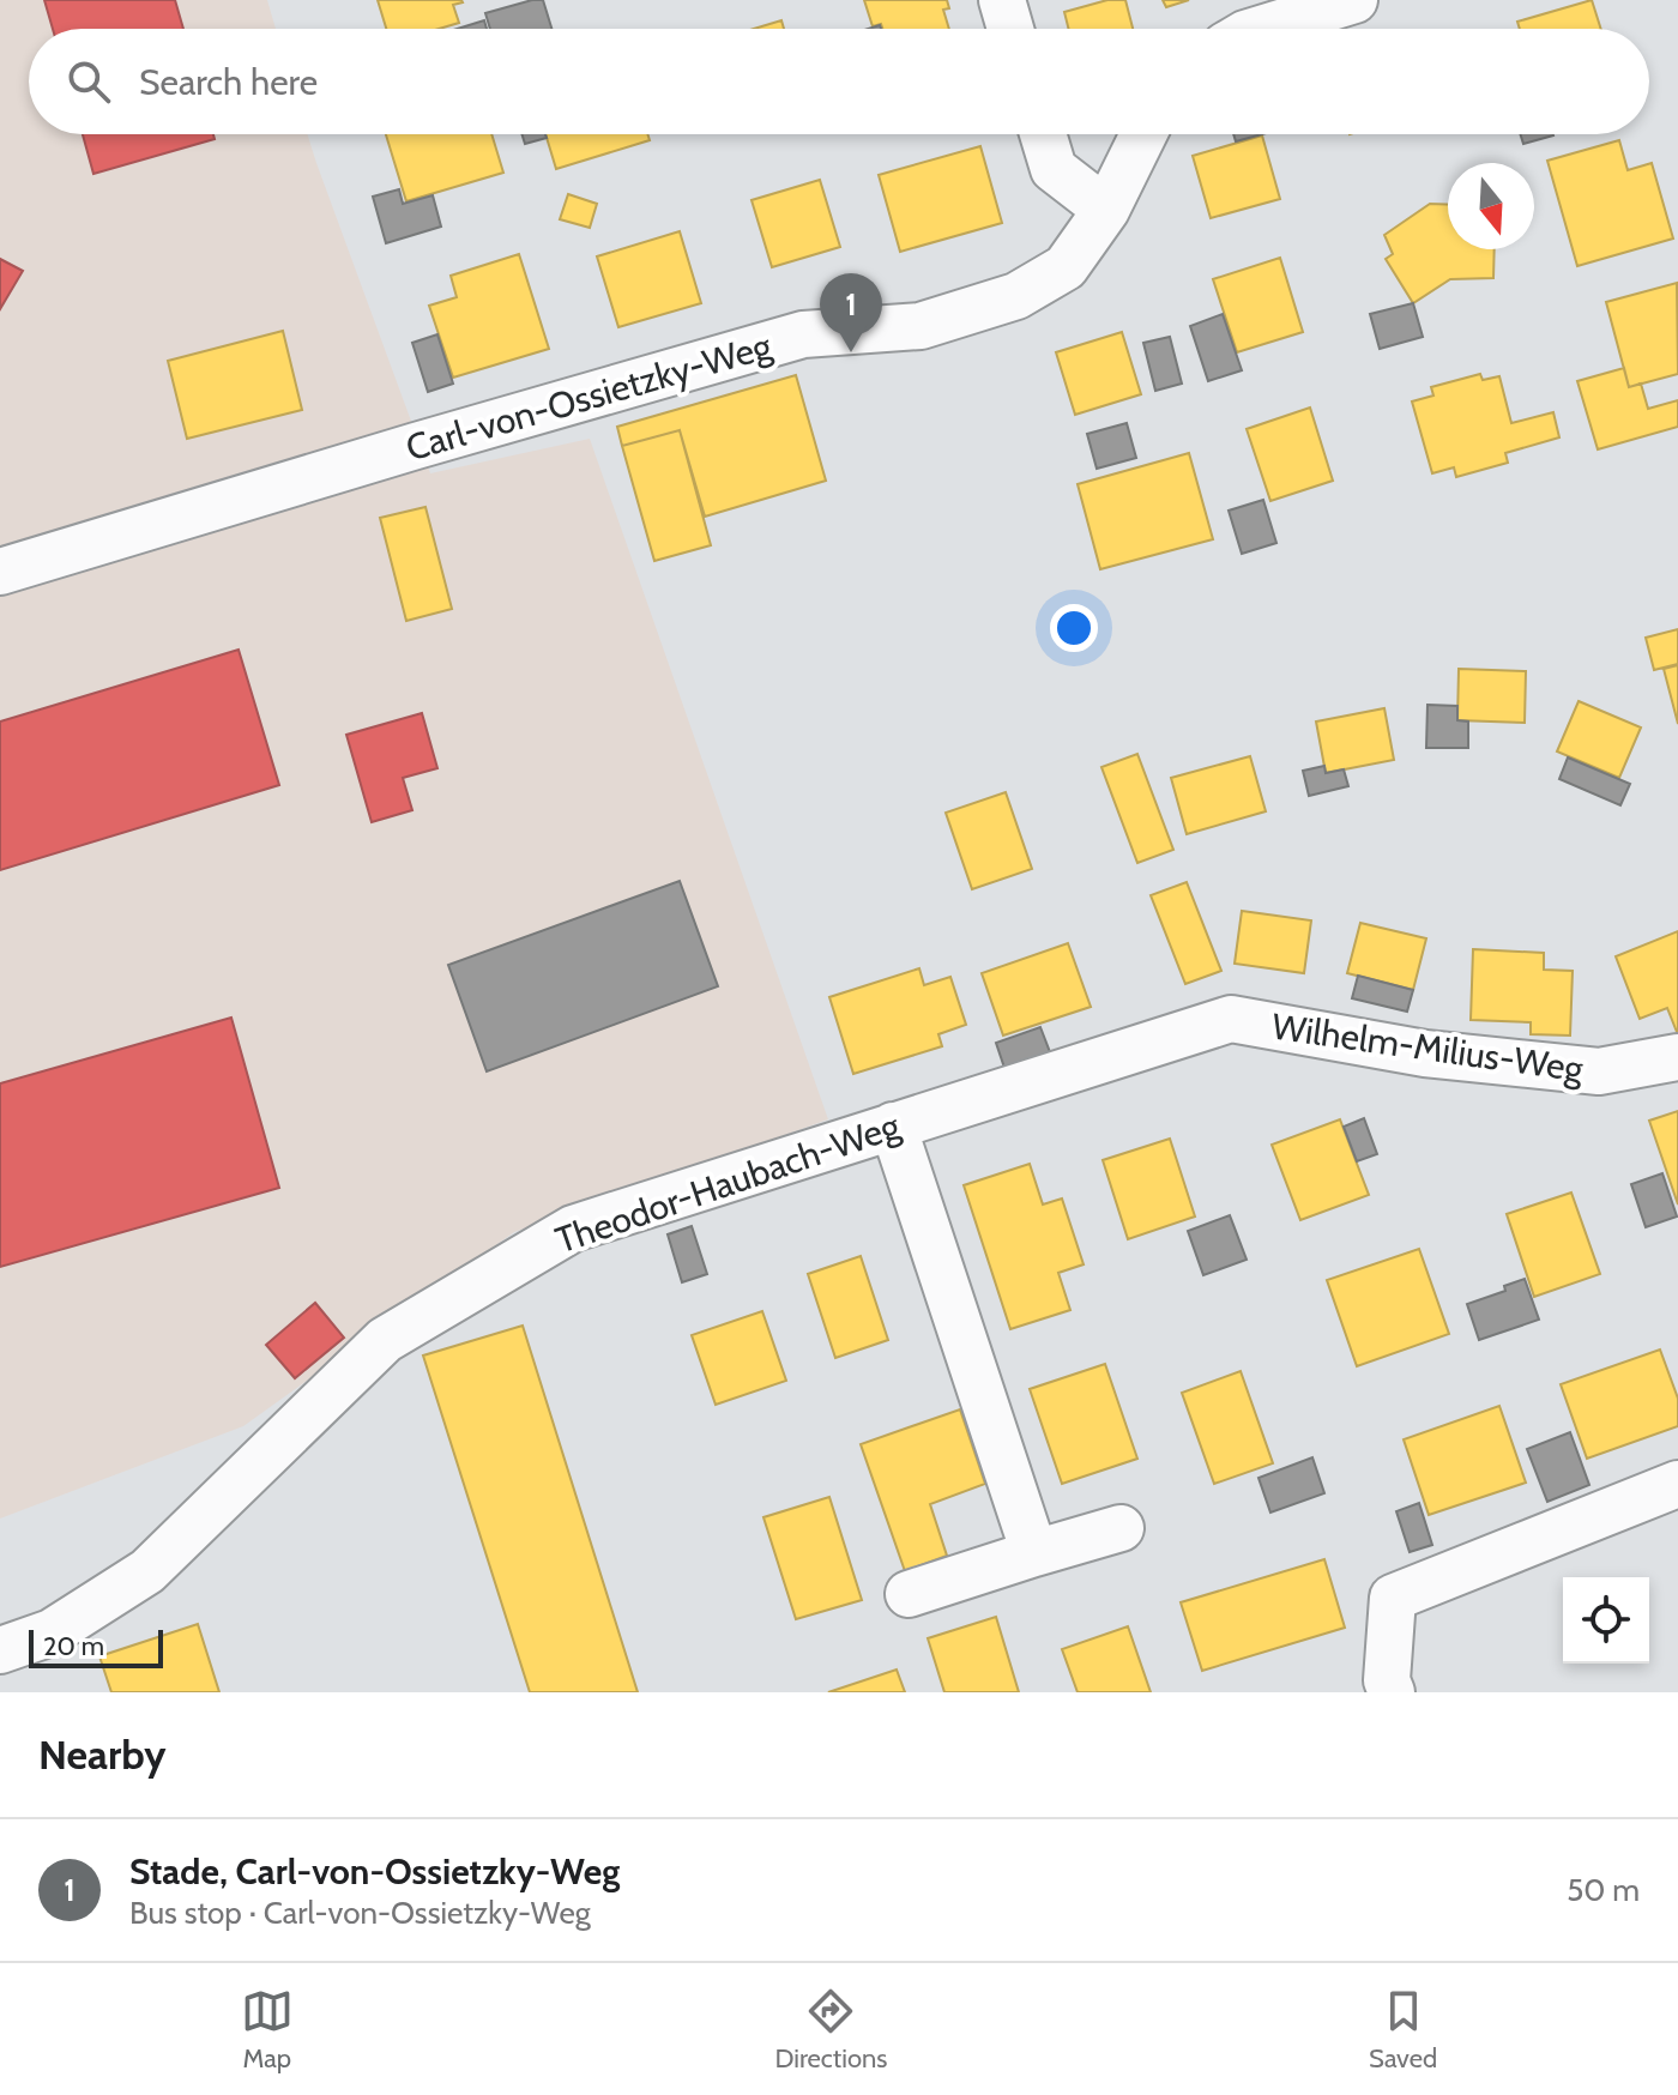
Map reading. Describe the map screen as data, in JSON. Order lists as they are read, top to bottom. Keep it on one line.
{"streets":{"street":["Carl-von-Ossietzky-Weg","Wilhelm-Milius-Weg","Theodor-Haubach-Weg"]},"crossings":[["Wilhelm-Milius-Weg","Theodor-Haubach-Weg"]],"scale_bar":"20 m","north":"bottom","page":{"search":"Search here","pins":"1","scale":"20 m","heading":"Nearby","list":[{"mark":"1","name":"Stade, Carl-von-Ossietzky-Weg","note":"Bus stop · Carl-von-Ossietzky-Weg","value":"50 m"}],"nav":["Map","Directions","Saved"]}}
